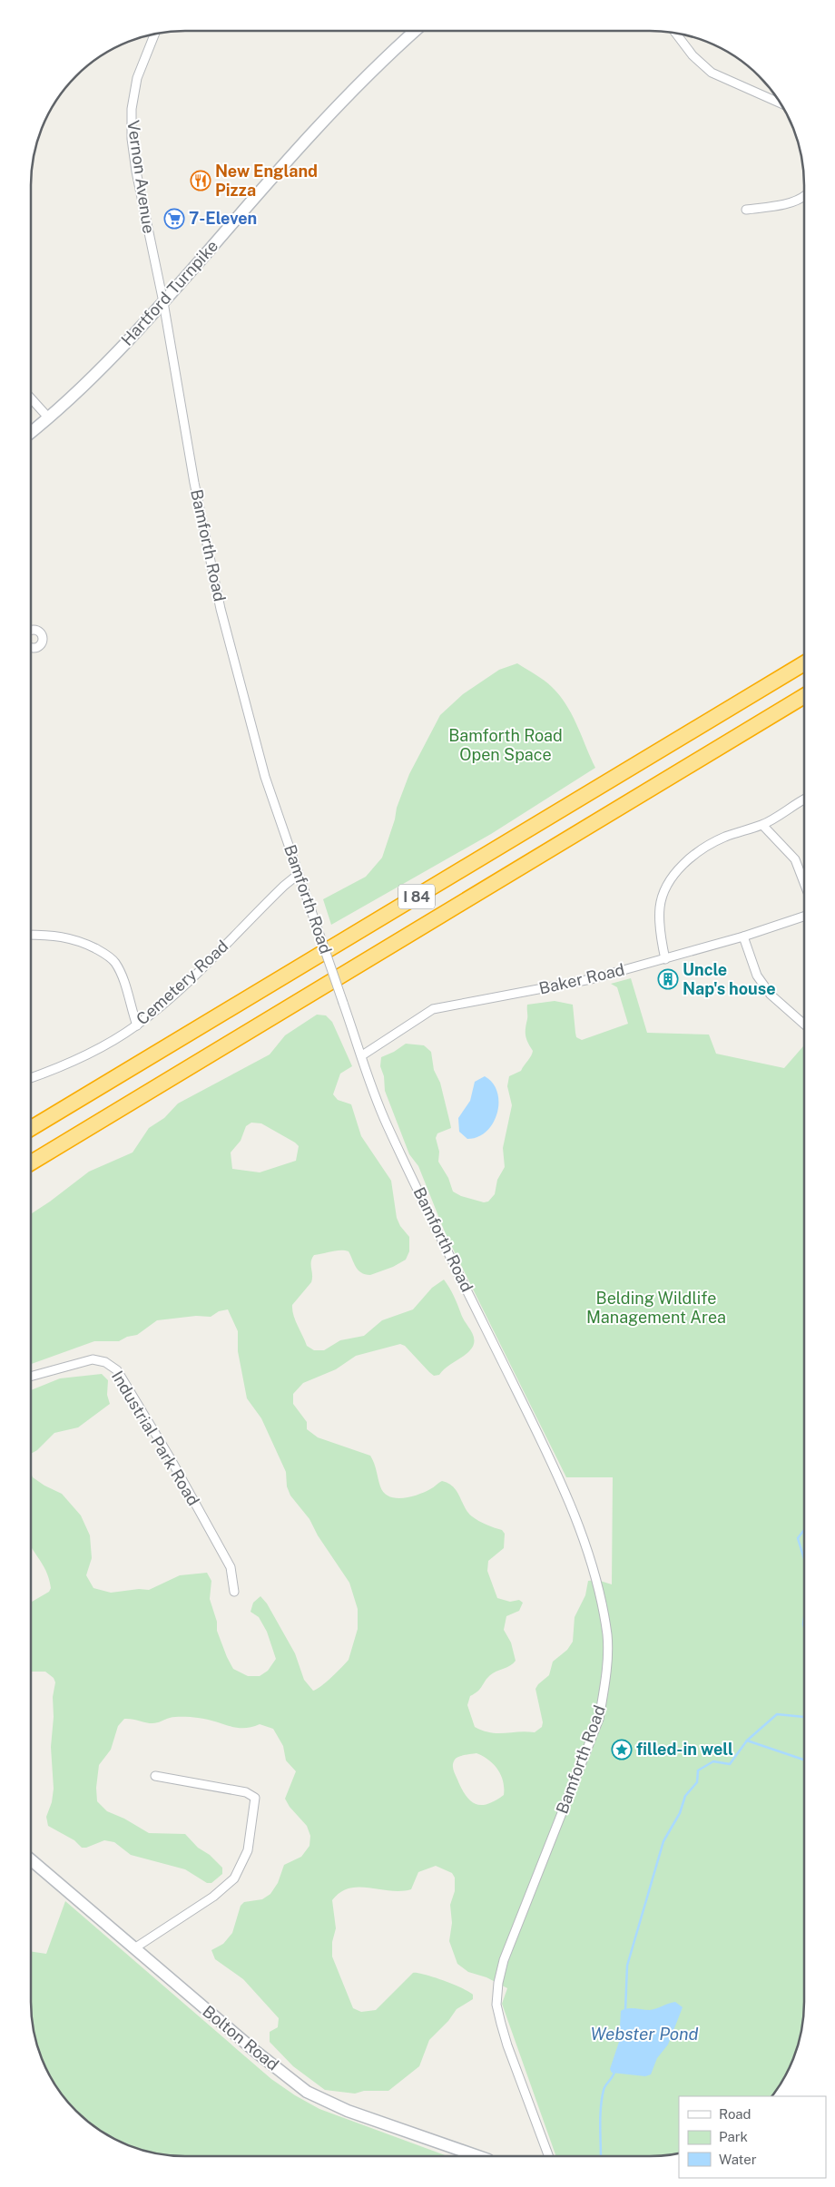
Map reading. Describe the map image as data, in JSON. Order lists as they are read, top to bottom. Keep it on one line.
{"streets":{"highway":["I 84"],"main road":["Hartford Turnpike","Bolton Road"],"street":["Vernon Avenue","Bamforth Road","Baker Road","Cemetery Road","Industrial Park Road"]},"crossings":[["Vernon Avenue","Hartford Turnpike"],["Vernon Avenue","Bamforth Road"],["Hartford Turnpike","Bamforth Road"],["Bamforth Road","Baker Road"],["Bamforth Road","Cemetery Road"]],"water":["Webster Pond"],"parks":["Bamforth Road Open Space","Belding Wildlife Management Area"],"places":{"restaurant":["New England Pizza"],"supermarket":["7-Eleven"],"building":["Uncle Nap's house"],"place":["filled-in well"]},"legend":["Road","Park","Water"]}
